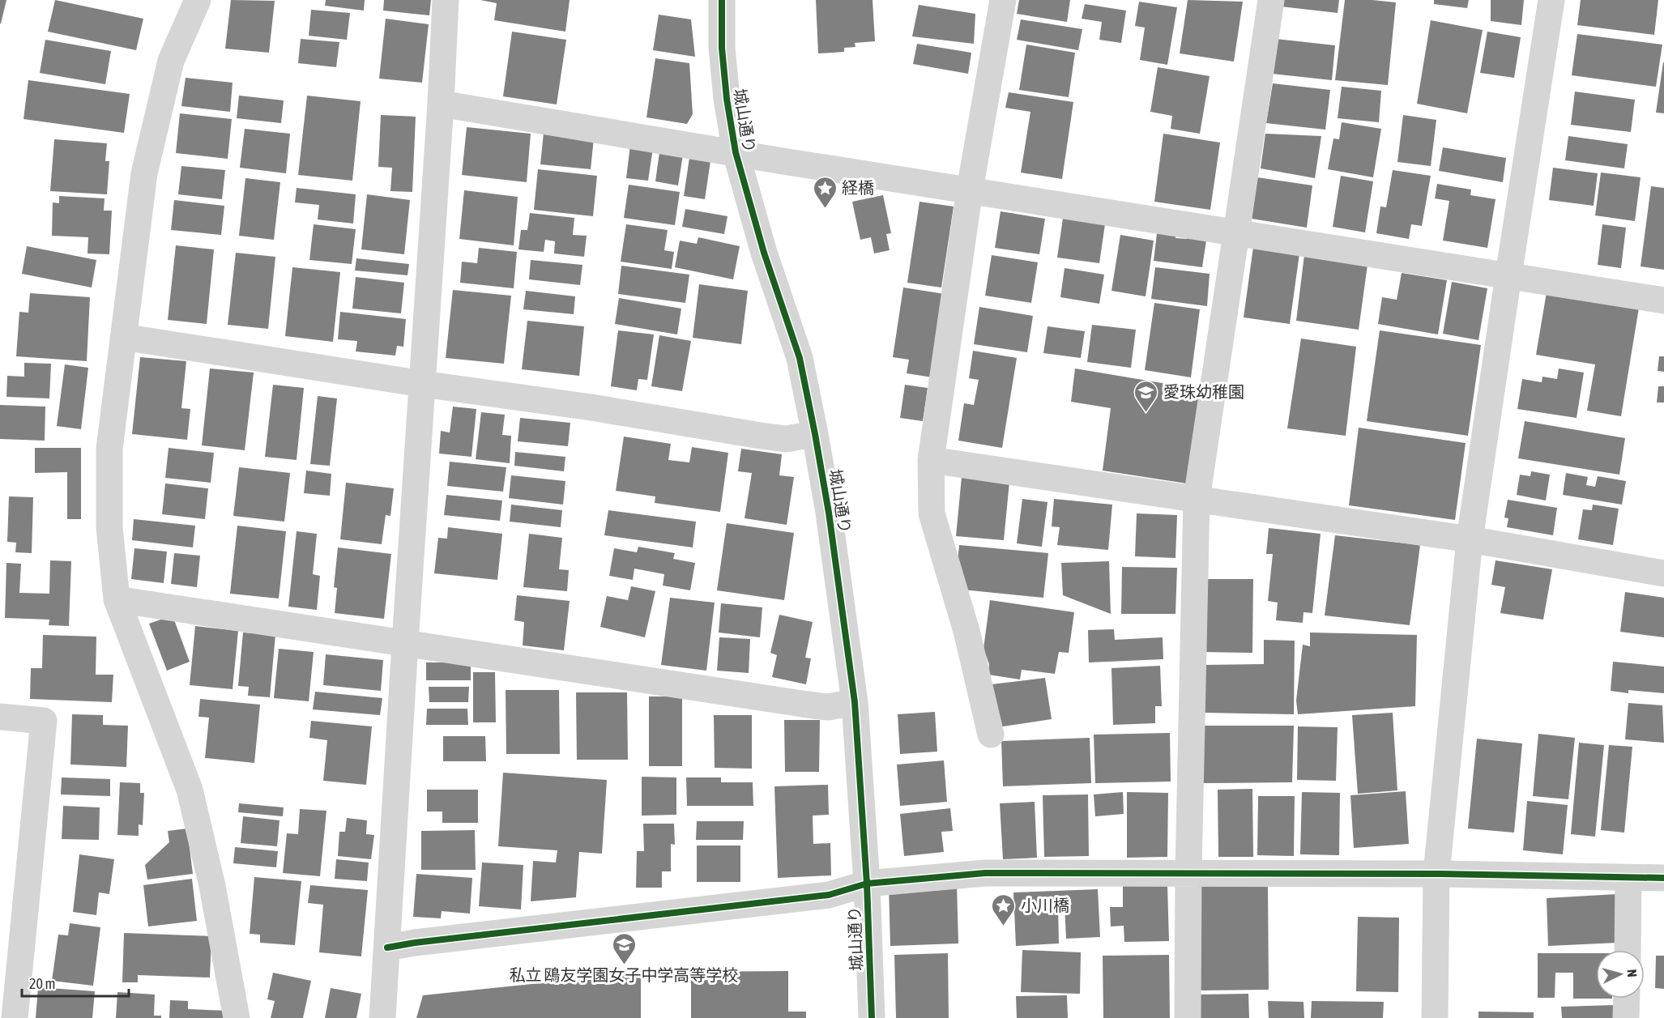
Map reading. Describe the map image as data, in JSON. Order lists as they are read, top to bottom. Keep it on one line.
{"streets":{"street":["城山通り"]},"places":{"place":["経橋","小川橋"],"school or university":["愛珠幼稚園","私立 鴎友学園女子中学高等学校"]},"scale_bar":"20 m","north":"right"}
